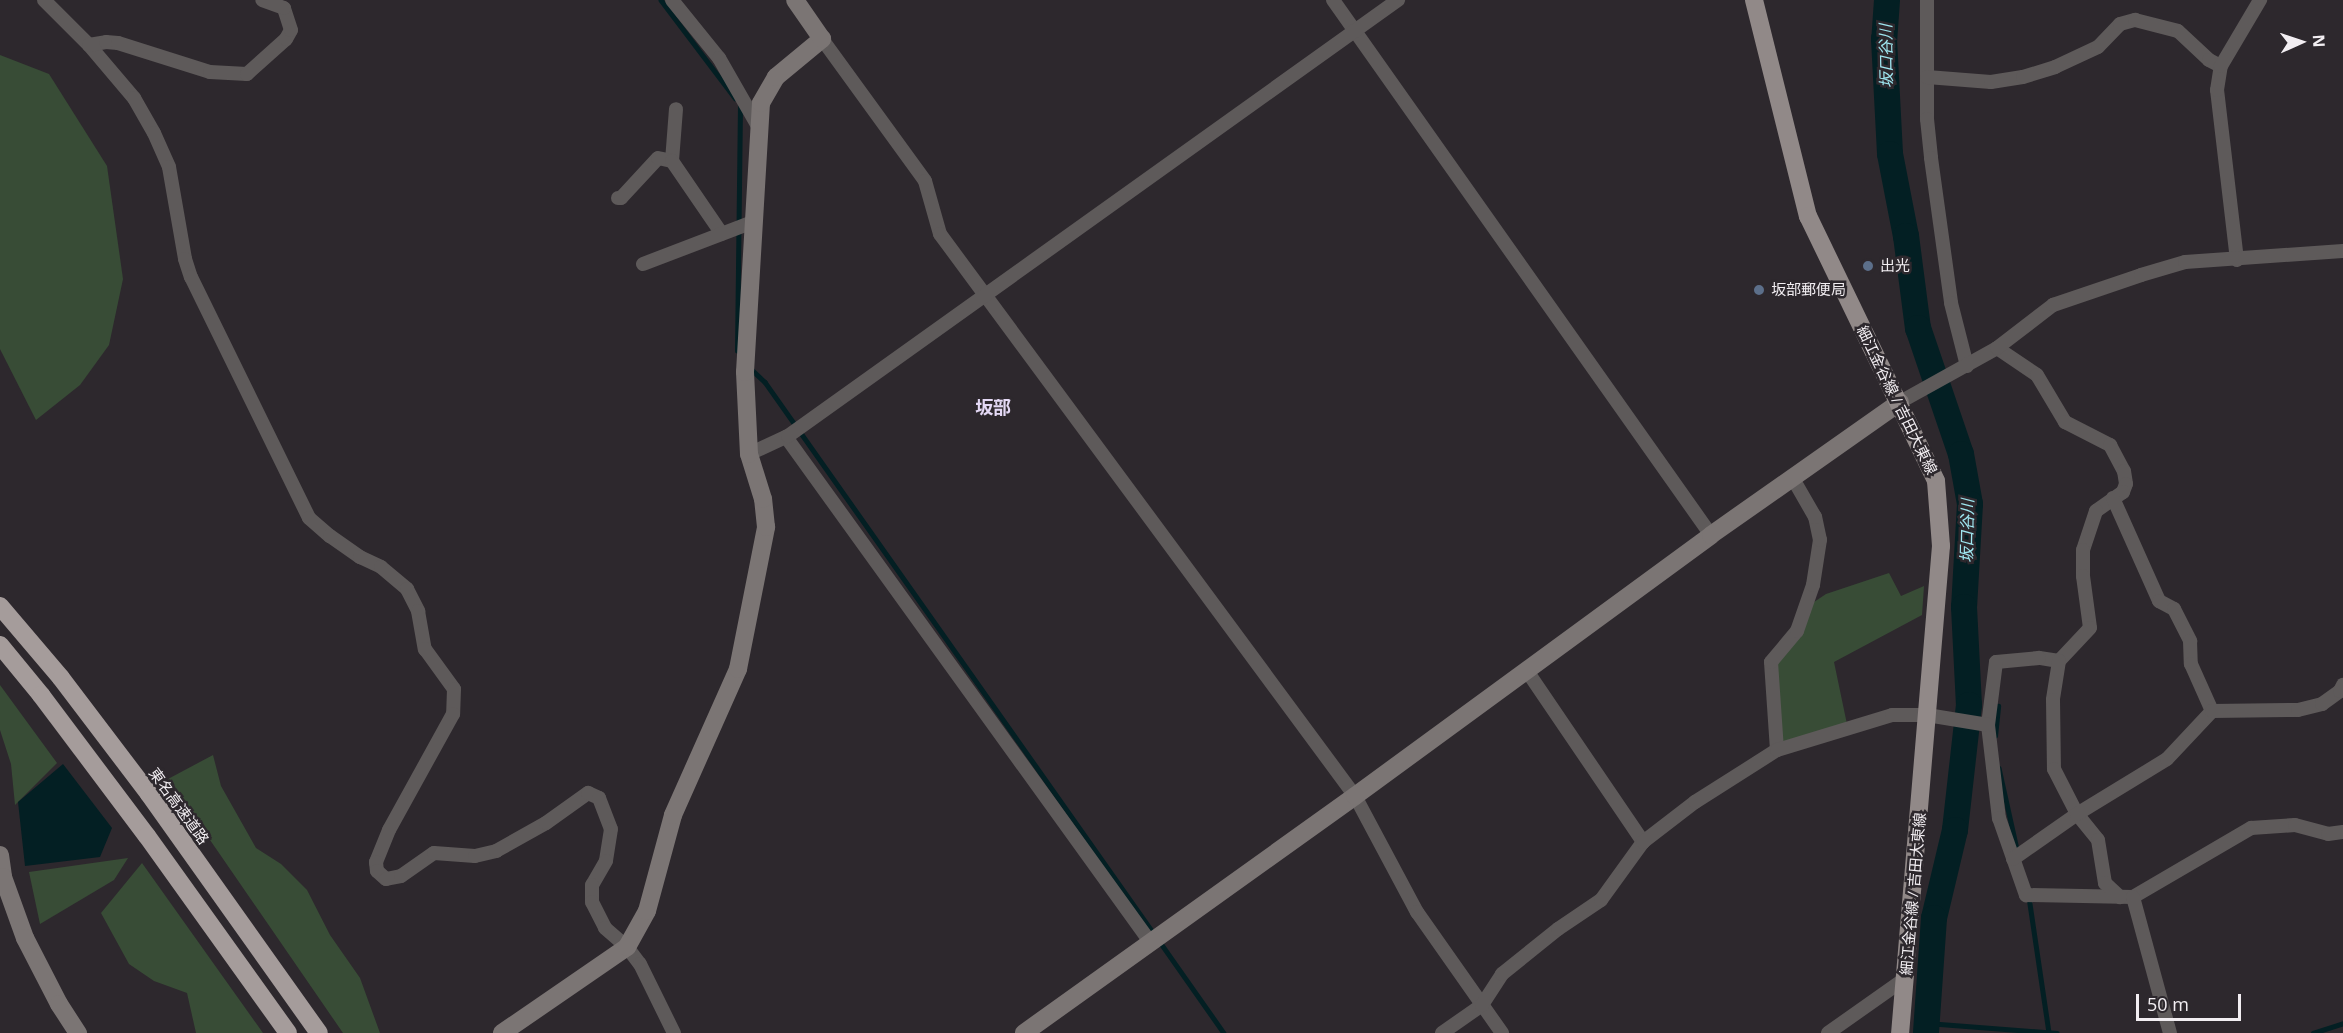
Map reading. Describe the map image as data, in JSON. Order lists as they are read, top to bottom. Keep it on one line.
{"streets":{"highway":["東名高速道路"],"main road":["細江金谷線 / 吉田大東線"]},"districts":["坂部"],"water":["坂口谷川"],"places":["出光","坂部郵便局"],"scale_bar":"50 m","north":"right"}
